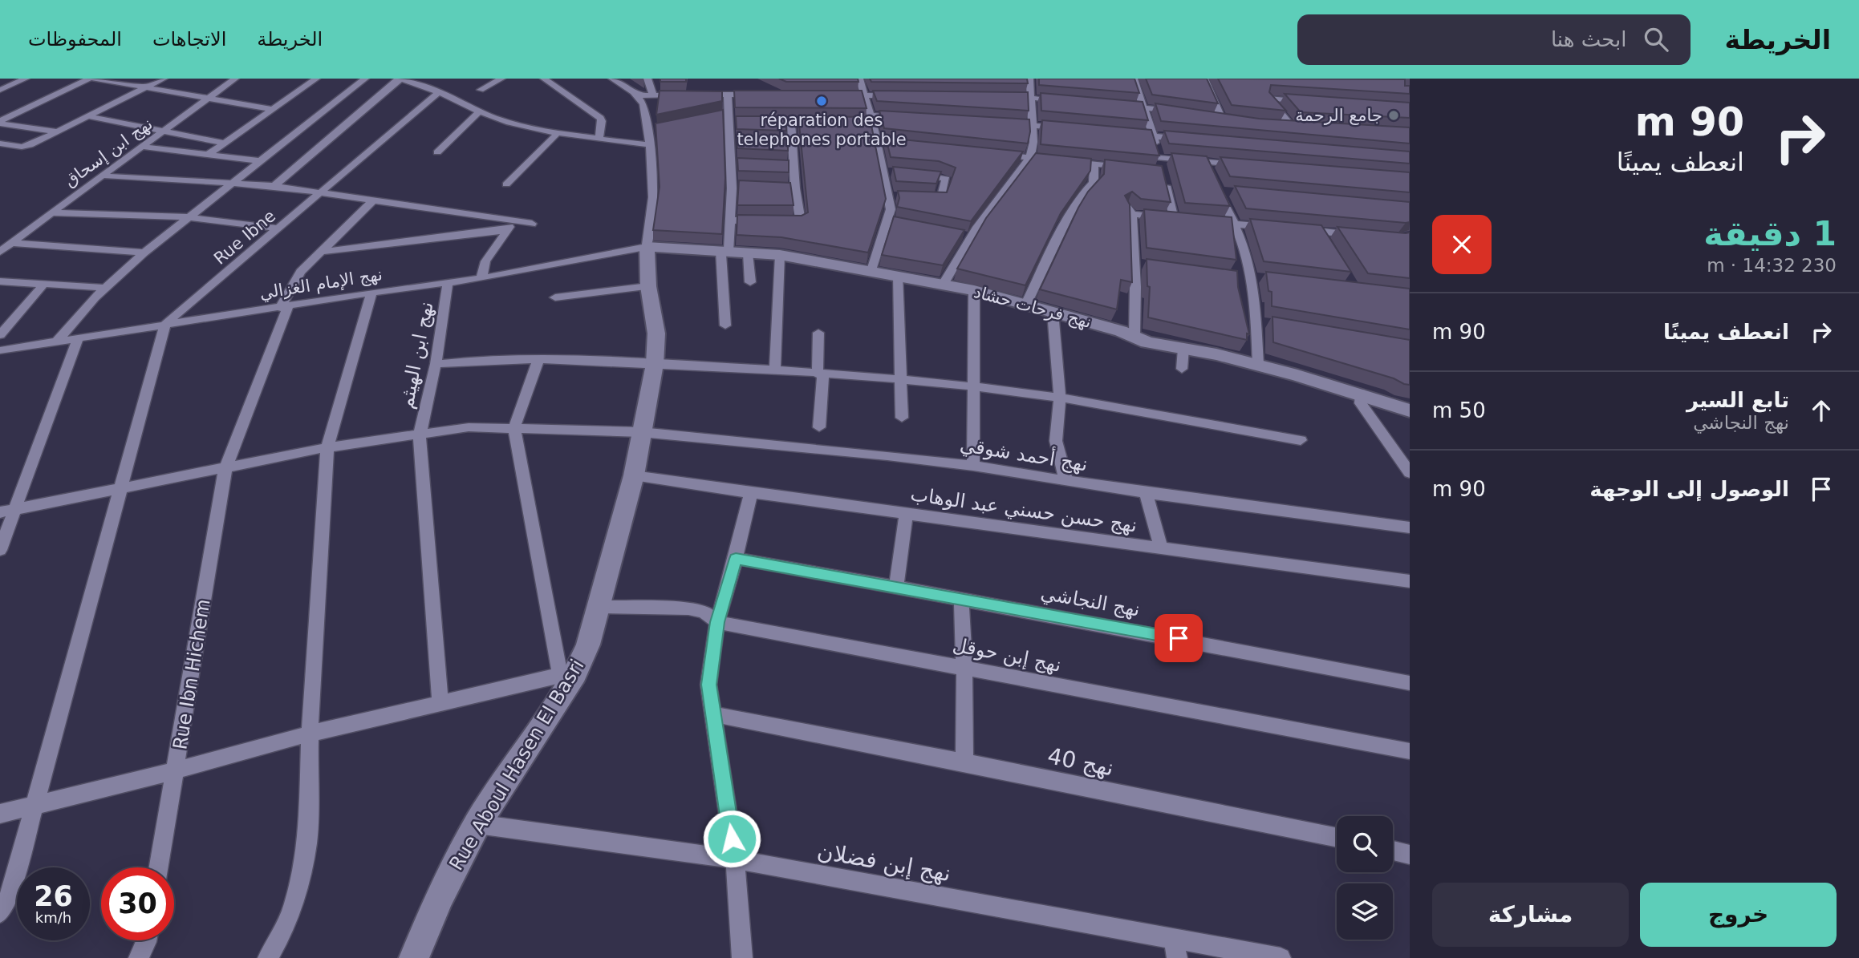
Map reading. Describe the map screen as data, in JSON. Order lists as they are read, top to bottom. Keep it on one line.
{"streets":{"street":["نهج ابن إسحاق","Rue Ibne","نهج الإمام الغزالي","نهج فرحات حشاد","نهج ابن الهيثم","نهج أحمد شوقي","نهج حسن حسني عبد الوهاب","نهج النجاشي","نهج إبن حوقل","Rue Ibn Hichem","نهج 40","Rue Aboul Hasen El Basri","نهج إبن فضلان"]},"crossings":[["Rue Ibne","نهج الإمام الغزالي"],["نهج الإمام الغزالي","نهج فرحات حشاد"],["نهج الإمام الغزالي","نهج ابن الهيثم"],["نهج الإمام الغزالي","Rue Ibn Hichem"],["نهج الإمام الغزالي","Rue Aboul Hasen El Basri"],["نهج فرحات حشاد","Rue Aboul Hasen El Basri"],["نهج ابن الهيثم","نهج أحمد شوقي"],["نهج أحمد شوقي","Rue Ibn Hichem"],["نهج أحمد شوقي","Rue Aboul Hasen El Basri"],["نهج حسن حسني عبد الوهاب","Rue Aboul Hasen El Basri"],["نهج إبن حوقل","Rue Aboul Hasen El Basri"],["Rue Aboul Hasen El Basri","نهج إبن فضلان"]],"places":["réparation des telephones portable","جامع الرحمة"],"page":{"header":"الخريطة","search":"ابحث هنا","nav":["الخريطة","الاتجاهات","المحفوظات"],"turn":["90 m","انعطف يمينًا"],"heading":["1 دقيقة","230 m · 14:32"],"list":[{"name":"انعطف يمينًا","value":"90 m"},{"name":"تابع السير","note":"نهج النجاشي","value":"50 m"},{"name":"الوصول إلى الوجهة","value":"90 m"}],"speed":"26 km/h","limit":"30","buttons":["خروج","مشاركة"]}}
